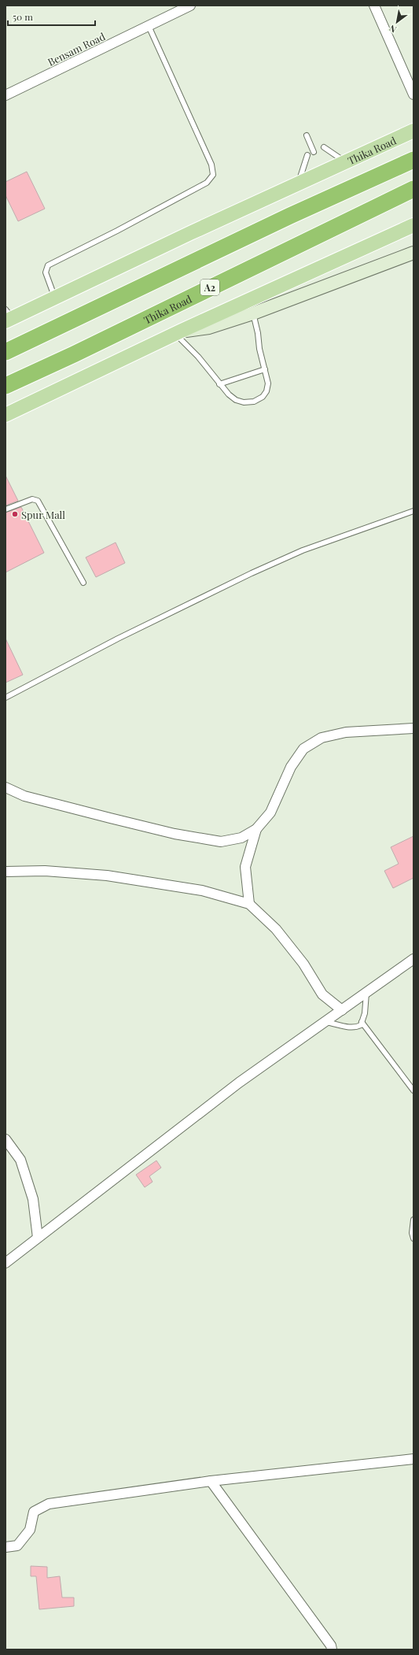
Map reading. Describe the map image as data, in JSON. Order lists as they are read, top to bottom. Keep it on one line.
{"streets":{"highway":["Thika Road","A2"],"street":["Bensam Road"]},"places":["Spur Mall"],"scale_bar":"50 m","north":"bottom left"}
